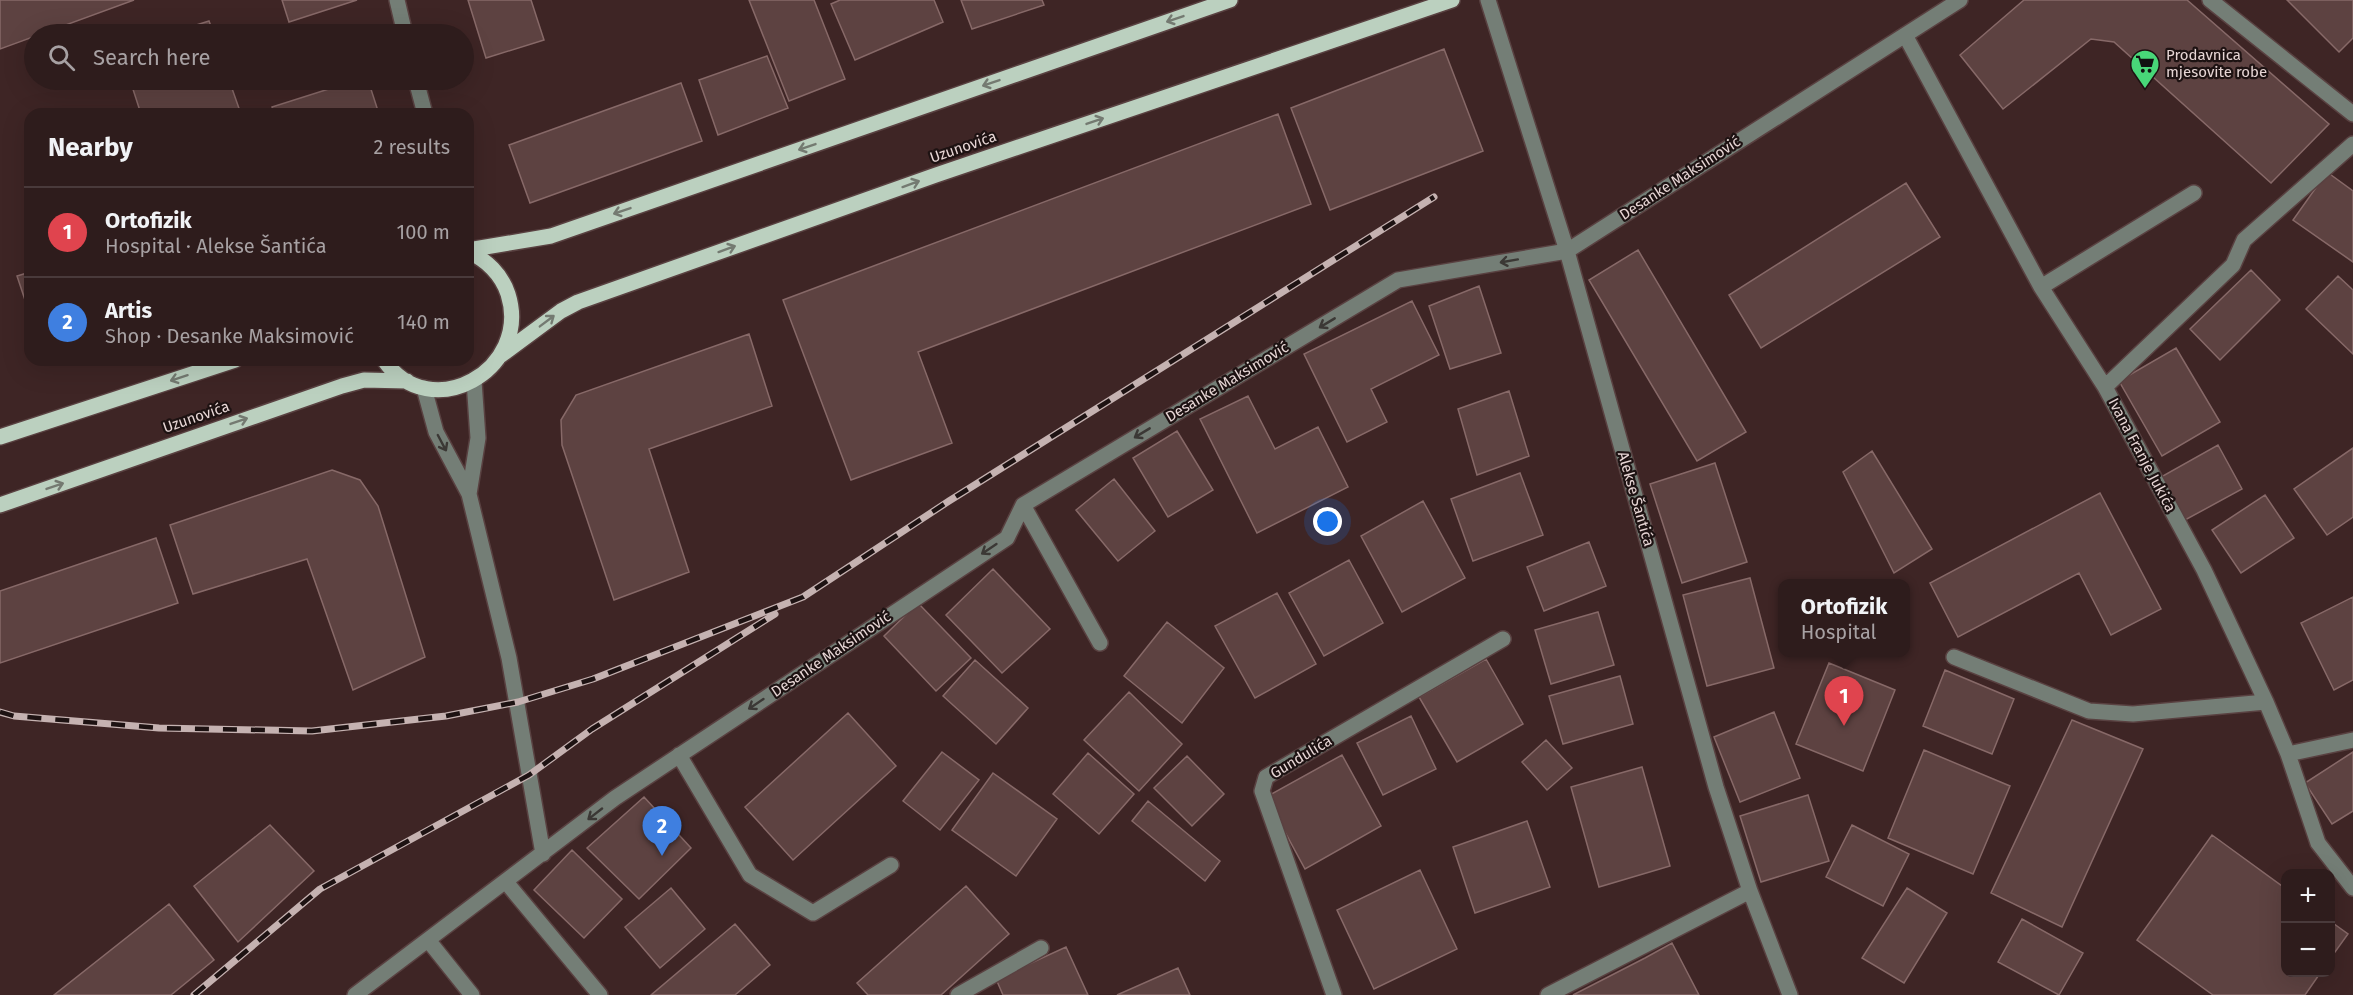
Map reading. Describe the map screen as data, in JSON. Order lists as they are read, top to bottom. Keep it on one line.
{"streets":{"main road":["Uzunovića"],"street":["Desanke Maksimović","Ivana Franje Jukića","Alekse Šantića","Gundulića"]},"crossings":[["Desanke Maksimović","Ivana Franje Jukića"],["Desanke Maksimović","Alekse Šantića"]],"one_way":["Desanke Maksimović"],"places":{"supermarket":["Prodavnica mjesovite robe"]},"page":{"search":"Search here","heading":["Nearby","2 results"],"list":[{"mark":"1","name":"Ortofizik","note":"Hospital · Alekse Šantića","value":"100 m"},{"mark":"2","name":"Artis","note":"Shop · Desanke Maksimović","value":"140 m"}],"popup":["Ortofizik","Hospital"],"pins":["1","2"],"map_buttons":["+","−"]}}
